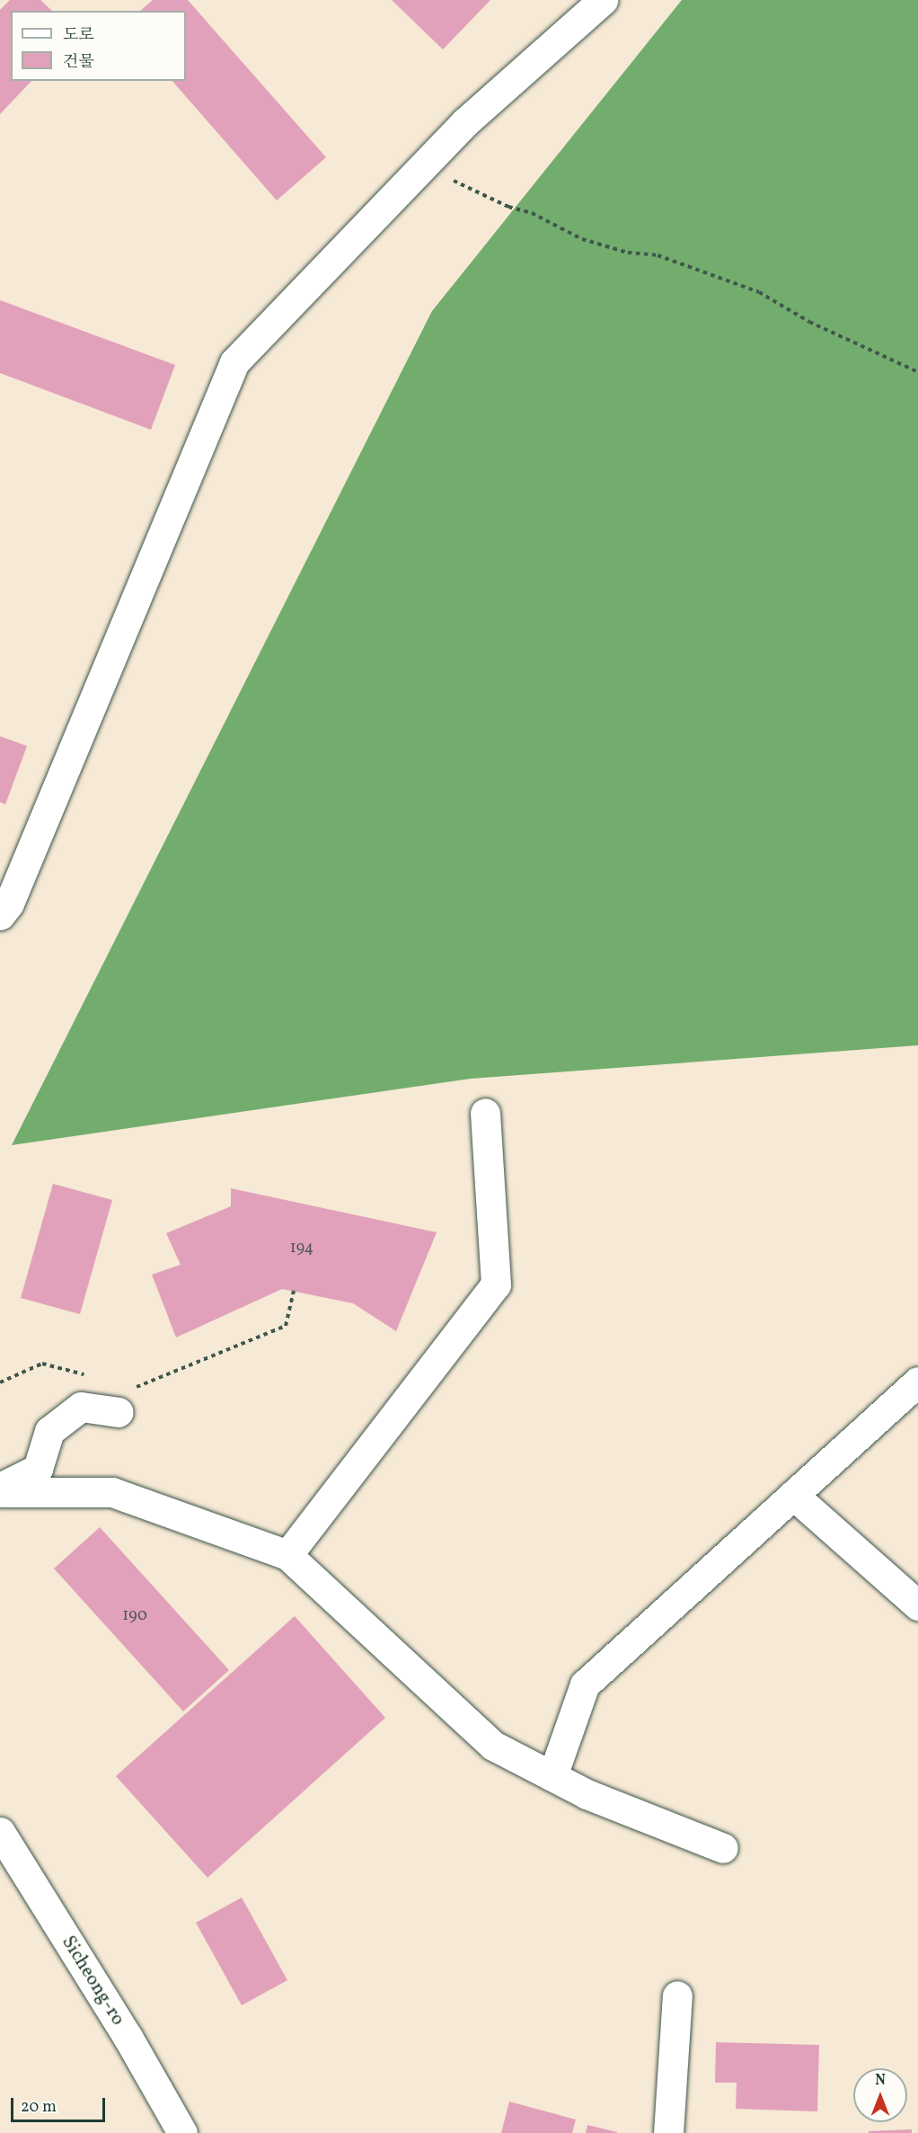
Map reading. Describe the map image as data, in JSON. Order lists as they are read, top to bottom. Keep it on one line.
{"streets":{"street":["Sicheong-ro"]},"house_numbers":["194","190"],"legend":["도로","건물"],"scale_bar":"20 m","north":"top"}
